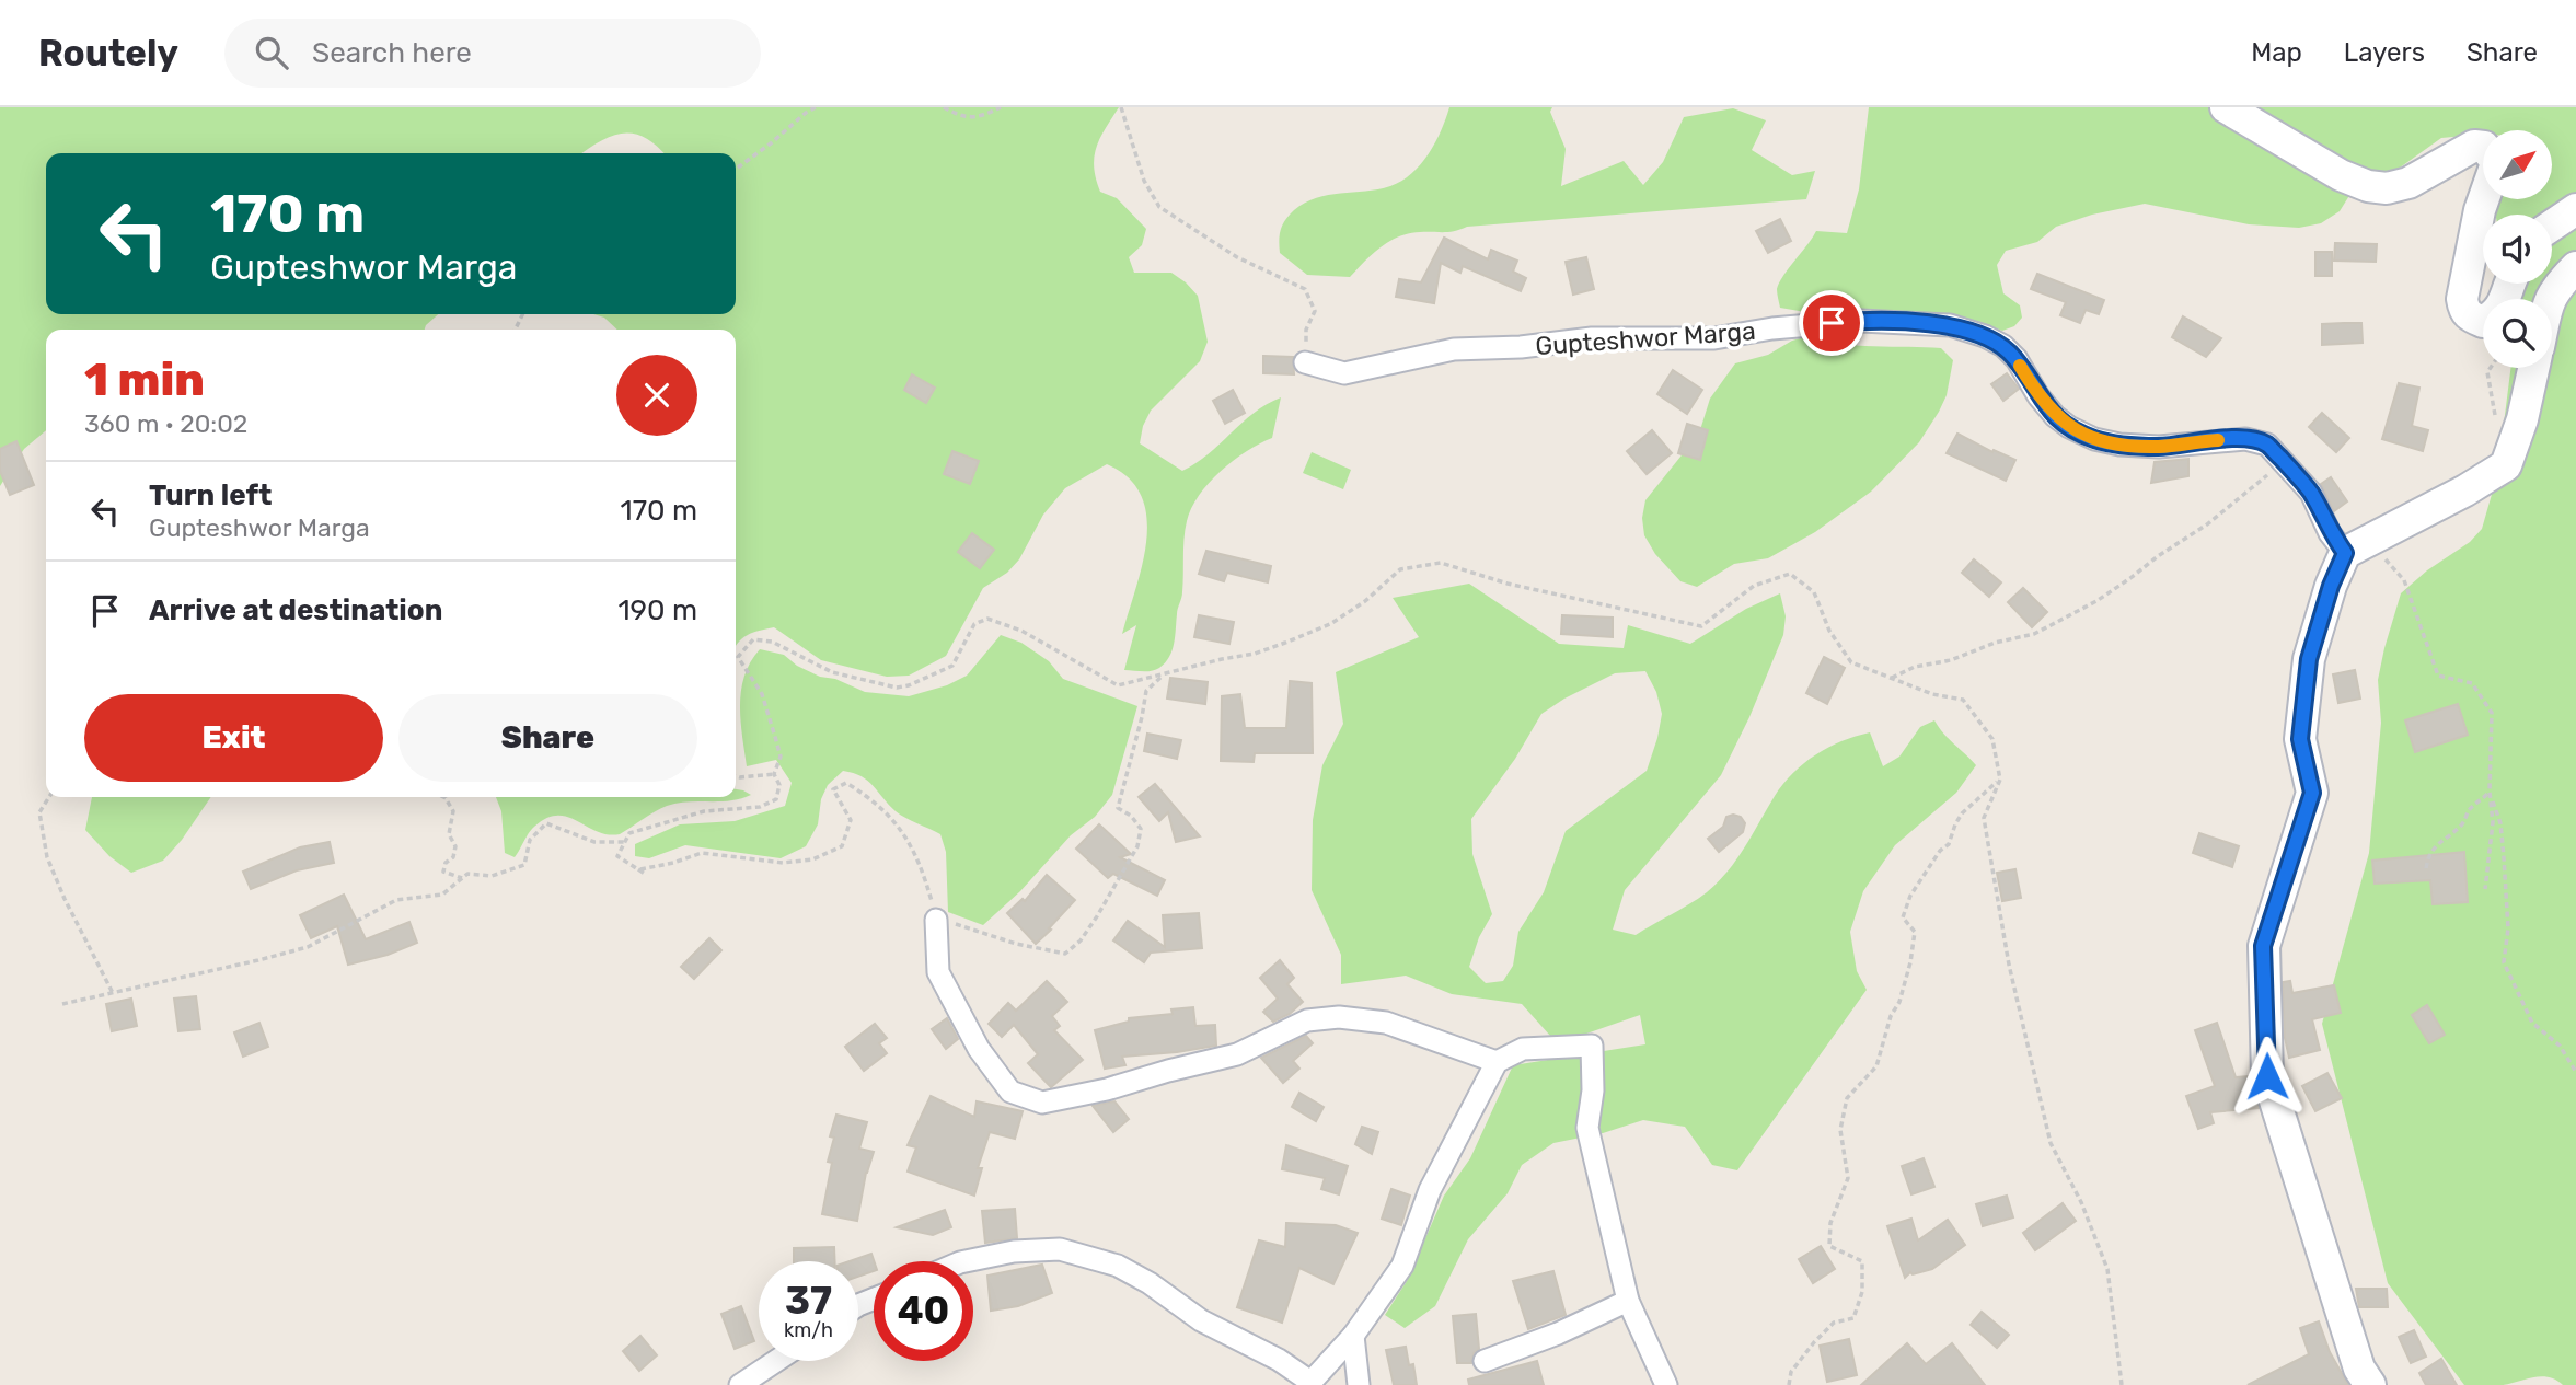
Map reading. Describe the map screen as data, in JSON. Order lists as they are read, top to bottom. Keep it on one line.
{"streets":{"street":["Gupteshwor Marga"]},"north":"top right","page":{"header":"Routely","search":"Search here","nav":["Map","Layers","Share"],"turn":["170 m","Gupteshwor Marga"],"heading":["1 min","360 m · 20:02"],"list":[{"name":"Turn left","note":"Gupteshwor Marga","value":"170 m"},{"name":"Arrive at destination","value":"190 m"}],"buttons":["Exit","Share"],"speed":"37 km/h","limit":"40"}}
